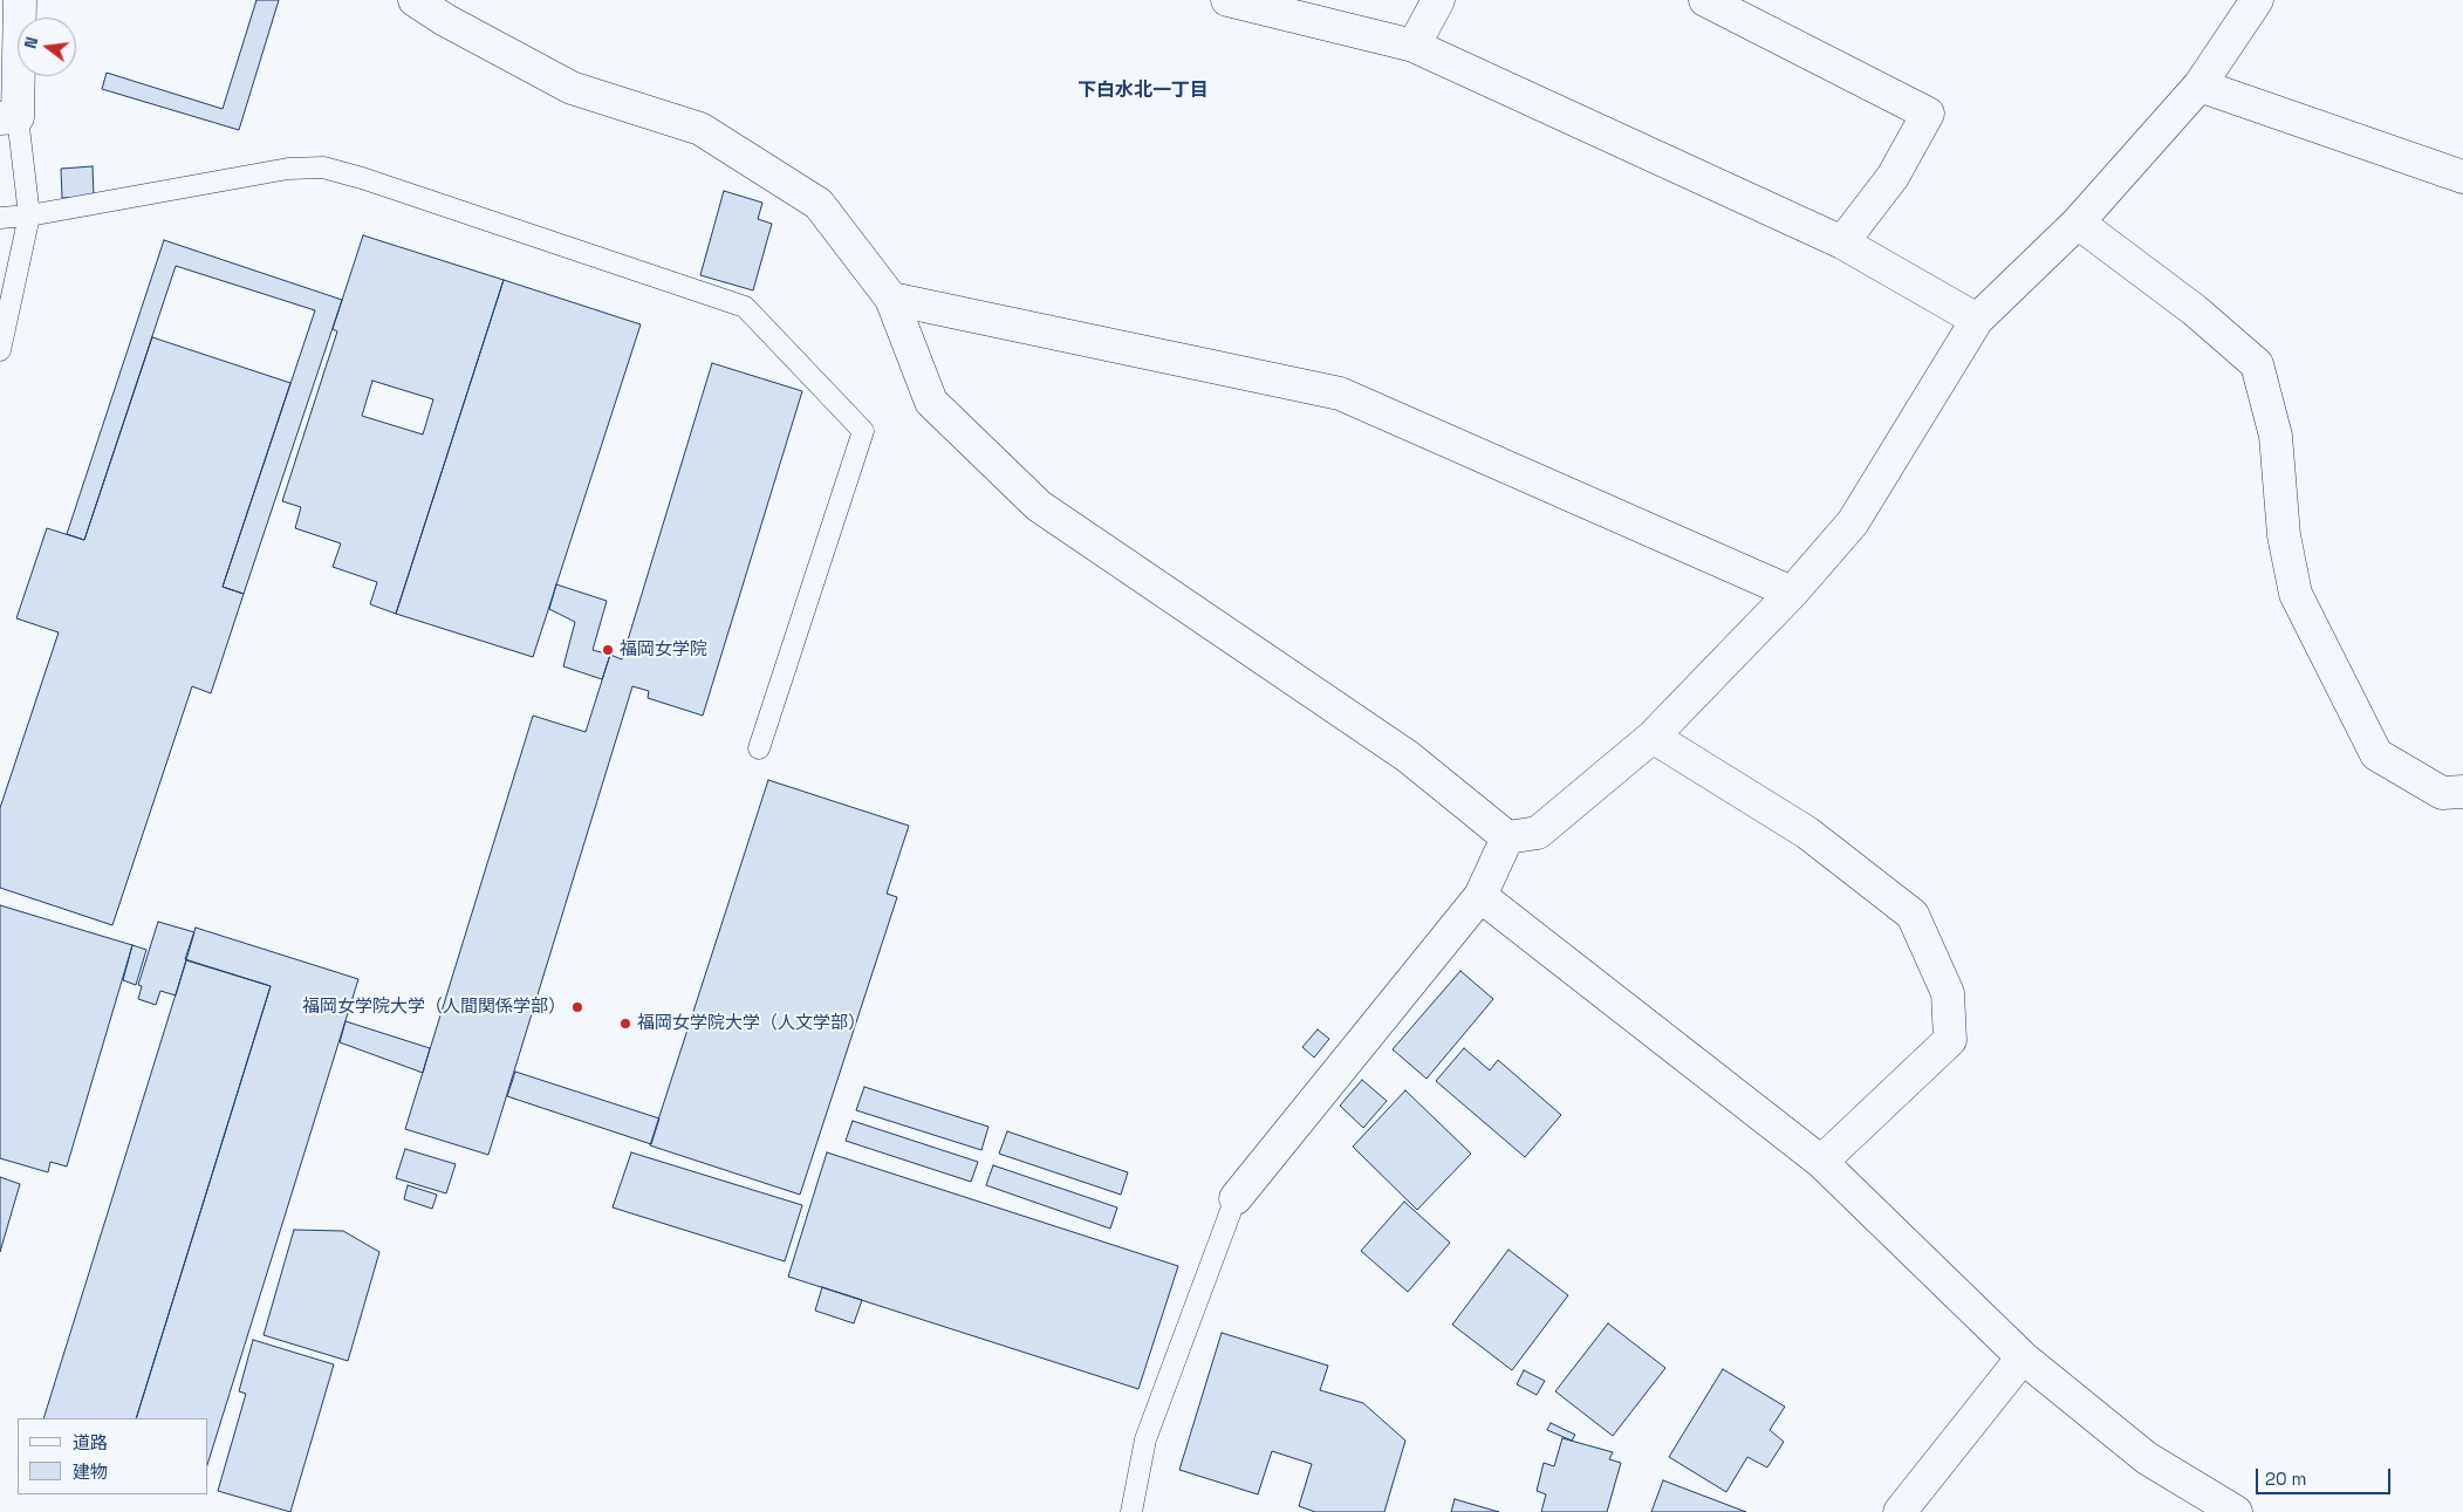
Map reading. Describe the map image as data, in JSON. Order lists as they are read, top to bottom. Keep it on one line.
{"districts":["下白水北一丁目"],"places":["福岡女学院","福岡女学院大学（人間関係学部）","福岡女学院大学（人文学部）"],"legend":["道路","建物"],"scale_bar":"20 m","north":"left"}
